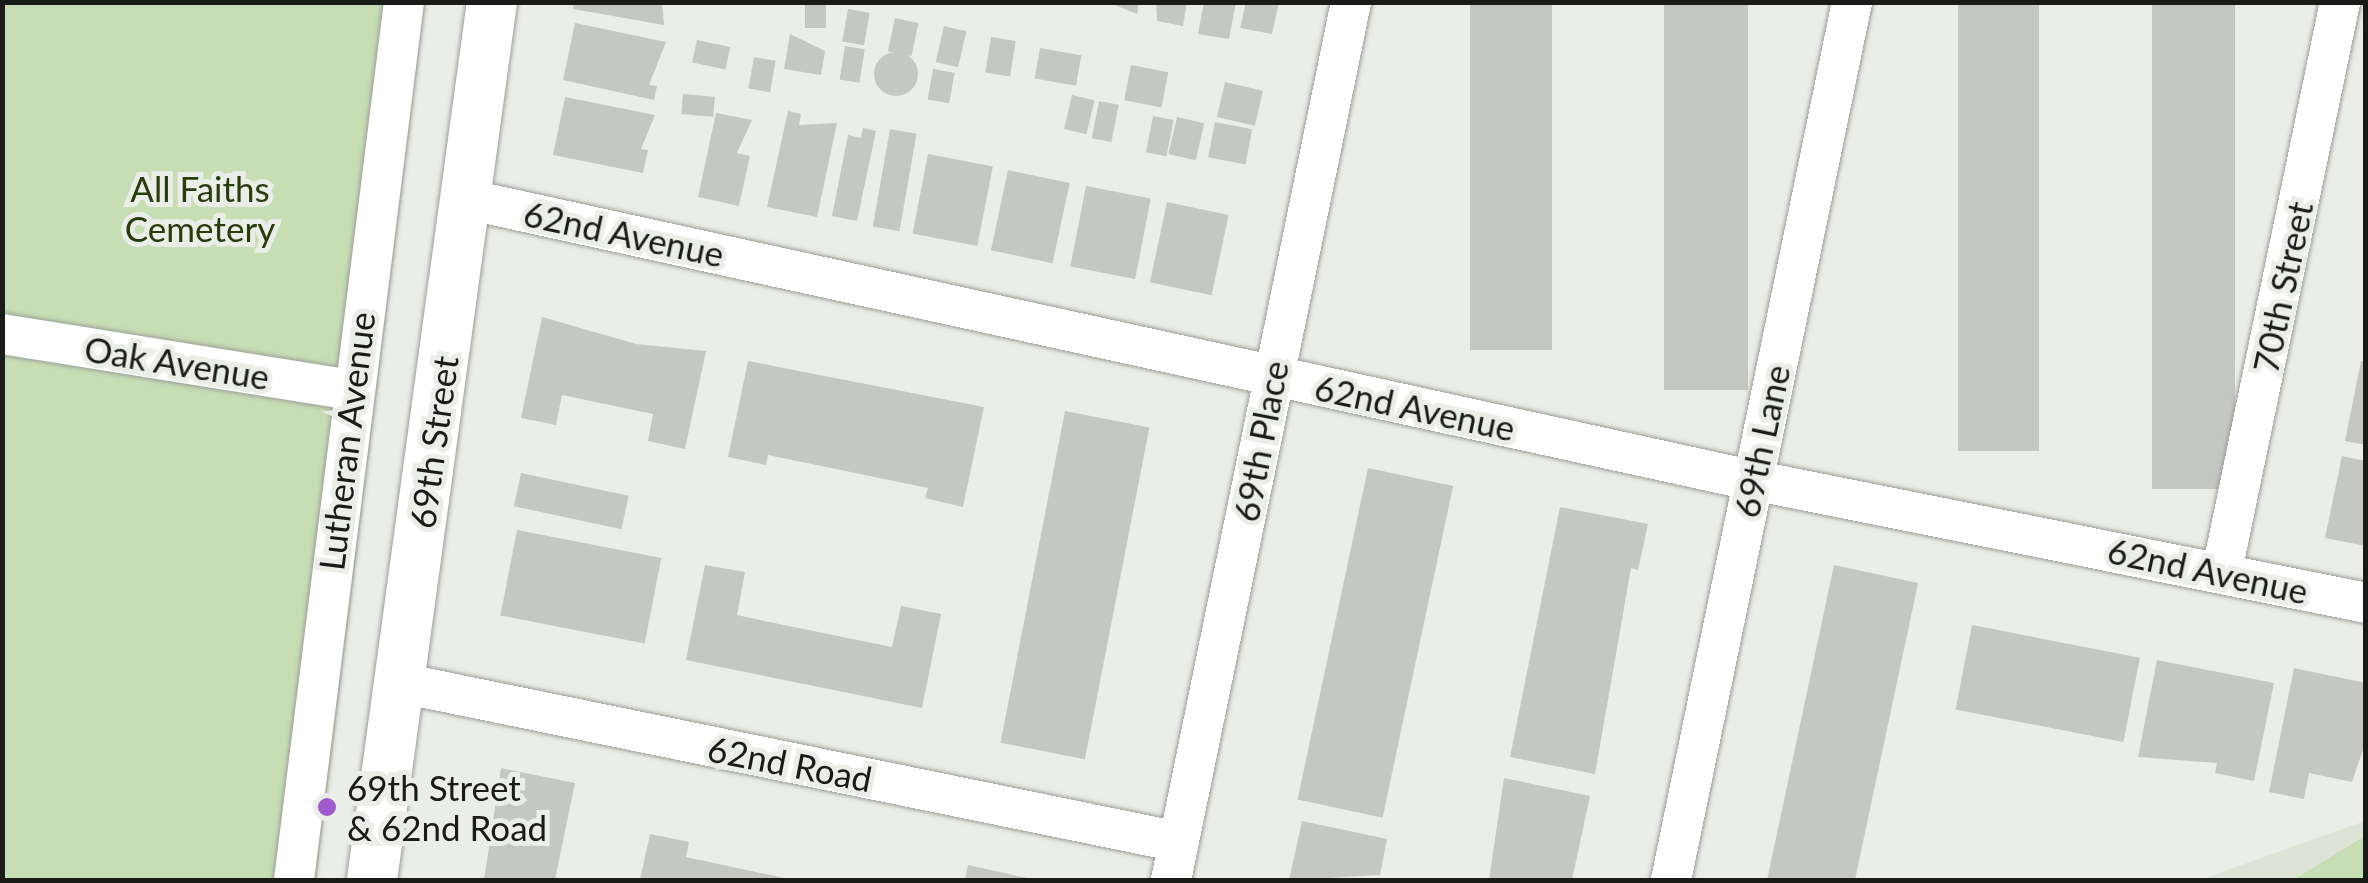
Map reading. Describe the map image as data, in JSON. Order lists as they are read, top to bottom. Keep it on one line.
{"streets":{"main road":["69th Street"],"street":["62nd Avenue","70th Street","Oak Avenue","Lutheran Avenue","69th Place","69th Lane","62nd Road"]},"crossings":[["62nd Avenue","70th Street"],["62nd Avenue","69th Place"],["62nd Avenue","69th Lane"],["62nd Avenue","69th Street"],["Oak Avenue","Lutheran Avenue"],["69th Place","62nd Road"],["69th Street","62nd Road"]],"parks":["All Faiths Cemetery"],"places":["69th Street & 62nd Road"]}
